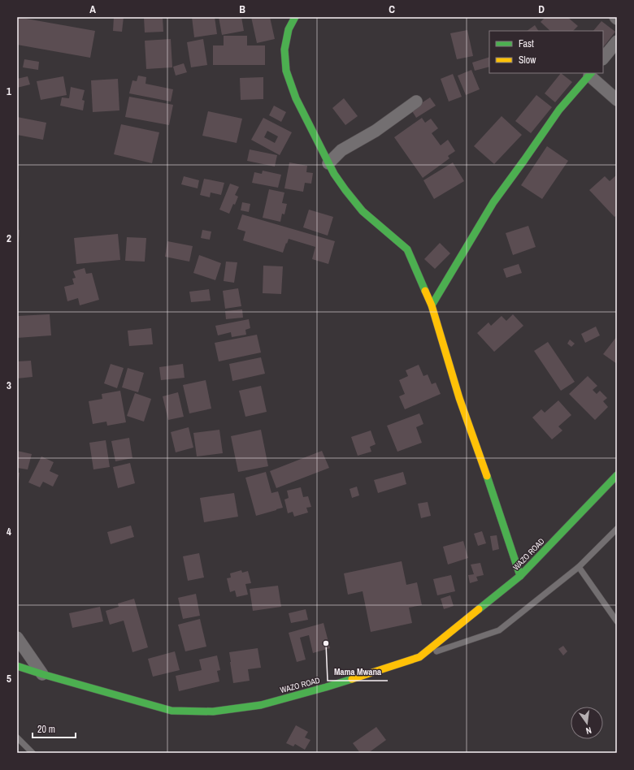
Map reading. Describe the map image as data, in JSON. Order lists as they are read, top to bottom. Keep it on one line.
{"streets":{"street":["WAZO ROAD"]},"places":["Mama Mwana"],"legend":["Fast","Slow"],"scale_bar":"20 m","north":"bottom","grid":{"columns":["A","B","C","D"],"rows":["1","2","3","4","5"]}}
